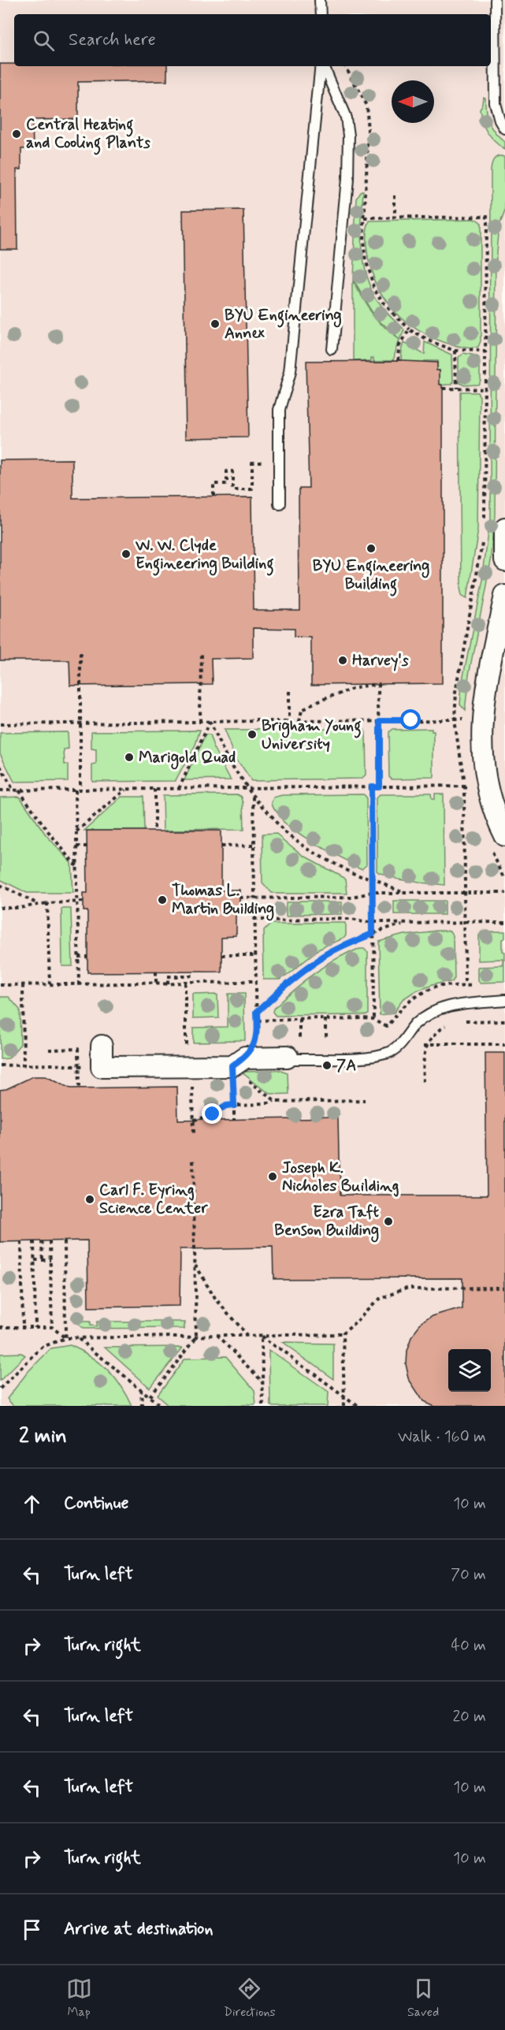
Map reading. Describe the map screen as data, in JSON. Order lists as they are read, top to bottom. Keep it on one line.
{"places":["Central Heating and Cooling Plants","BYU Engineering Annex","BYU Engineering Building","W. W. Clyde Engineering Building","Harvey's","Brigham Young University","Marigold Quad","Thomas L. Martin Building","7A","Joseph K. Nicholes Building","Carl F. Eyring Science Center","Ezra Taft Benson Building"],"north":"left","page":{"search":"Search here","heading":["2 min","Walk · 160 m"],"list":[["Continue","10 m"],["Turn left","70 m"],["Turn right","40 m"],["Turn left","20 m"],["Turn left","10 m"],["Turn right","10 m"],"Arrive at destination"],"nav":["Map","Directions","Saved"]}}
